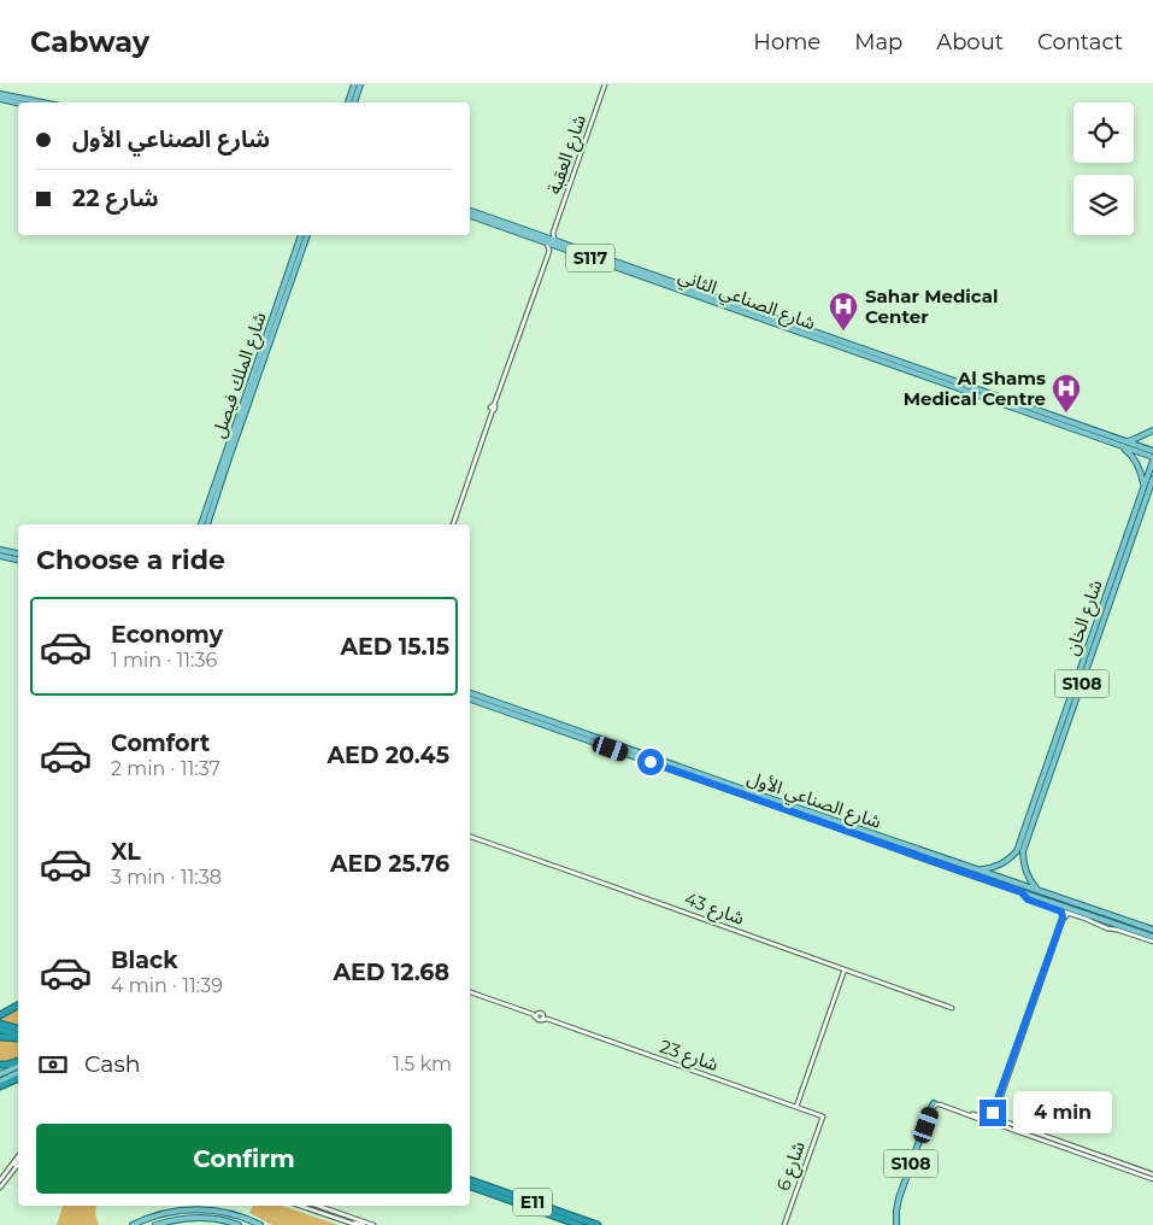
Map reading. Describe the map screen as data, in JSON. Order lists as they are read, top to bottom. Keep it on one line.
{"streets":{"highway":["E11"],"main road":["S117","شارع الصناعي الثاني","شارع الملك فيصل","شارع الخان","S108","شارع الصناعي الأول"],"street":["شارع العقبة","شارع 43","شارع 23","شارع 6"]},"crossings":[["شارع الصناعي الثاني","شارع الخان"],["شارع 23","شارع 6"]],"places":{"hospital":["Sahar Medical Center","Al Shams Medical Centre"]},"page":{"header":"Cabway","nav":["Home","Map","About","Contact"],"banner":["شارع الصناعي الأول","شارع 22"],"heading":"Choose a ride","list":[{"name":"Economy","note":"1 min · 11:36","value":"AED 15.15"},{"name":"Comfort","note":"2 min · 11:37","value":"AED 20.45"},{"name":"XL","note":"3 min · 11:38","value":"AED 25.76"},{"name":"Black","note":"4 min · 11:39","value":"AED 12.68"}],"pay":["Cash","1.5 km"],"bubble":"4 min","buttons":"Confirm"}}
